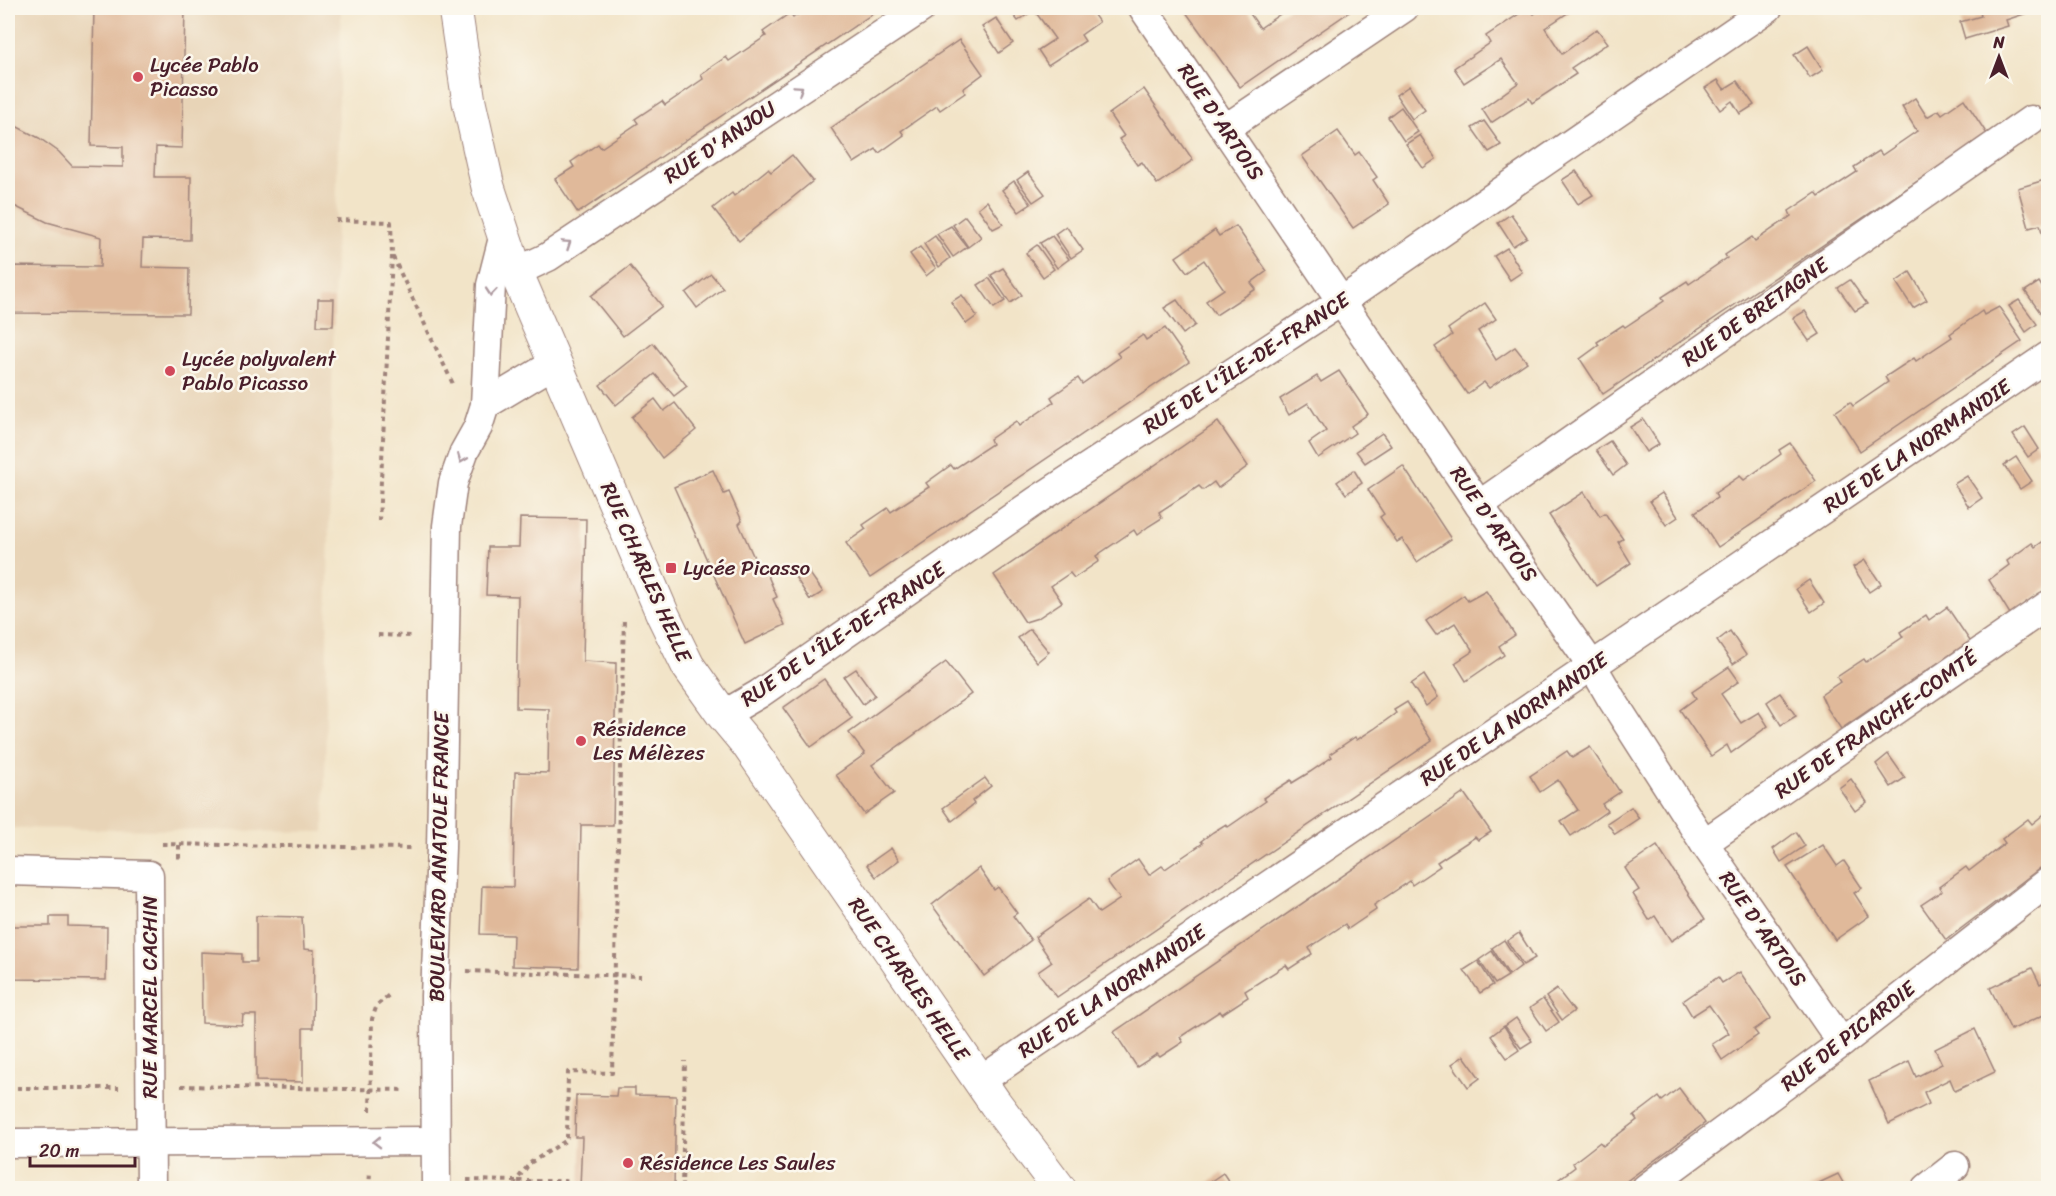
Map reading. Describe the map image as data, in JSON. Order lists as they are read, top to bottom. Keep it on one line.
{"streets":{"street":["RUE D'ARTOIS","RUE D'ANJOU","RUE DE BRETAGNE","RUE DE L'ÎLE-DE-FRANCE","RUE DE LA NORMANDIE","RUE CHARLES HELLE","RUE DE FRANCHE-COMTÉ","BOULEVARD ANATOLE FRANCE","RUE MARCEL CACHIN","RUE DE PICARDIE"]},"crossings":[["RUE D'ARTOIS","RUE DE BRETAGNE"],["RUE D'ARTOIS","RUE DE L'ÎLE-DE-FRANCE"],["RUE D'ARTOIS","RUE DE LA NORMANDIE"],["RUE D'ARTOIS","RUE DE FRANCHE-COMTÉ"],["RUE D'ARTOIS","RUE DE PICARDIE"],["RUE D'ANJOU","RUE CHARLES HELLE"],["RUE DE L'ÎLE-DE-FRANCE","RUE CHARLES HELLE"],["RUE DE LA NORMANDIE","RUE CHARLES HELLE"],["RUE CHARLES HELLE","BOULEVARD ANATOLE FRANCE"]],"one_way":["RUE D'ANJOU","BOULEVARD ANATOLE FRANCE"],"places":{"other":["Lycée Pablo Picasso","Lycée polyvalent Pablo Picasso","Résidence Les Mélèzes","Résidence Les Saules"],"transit":["Lycée Picasso"]},"scale_bar":"20 m","north":"top"}
